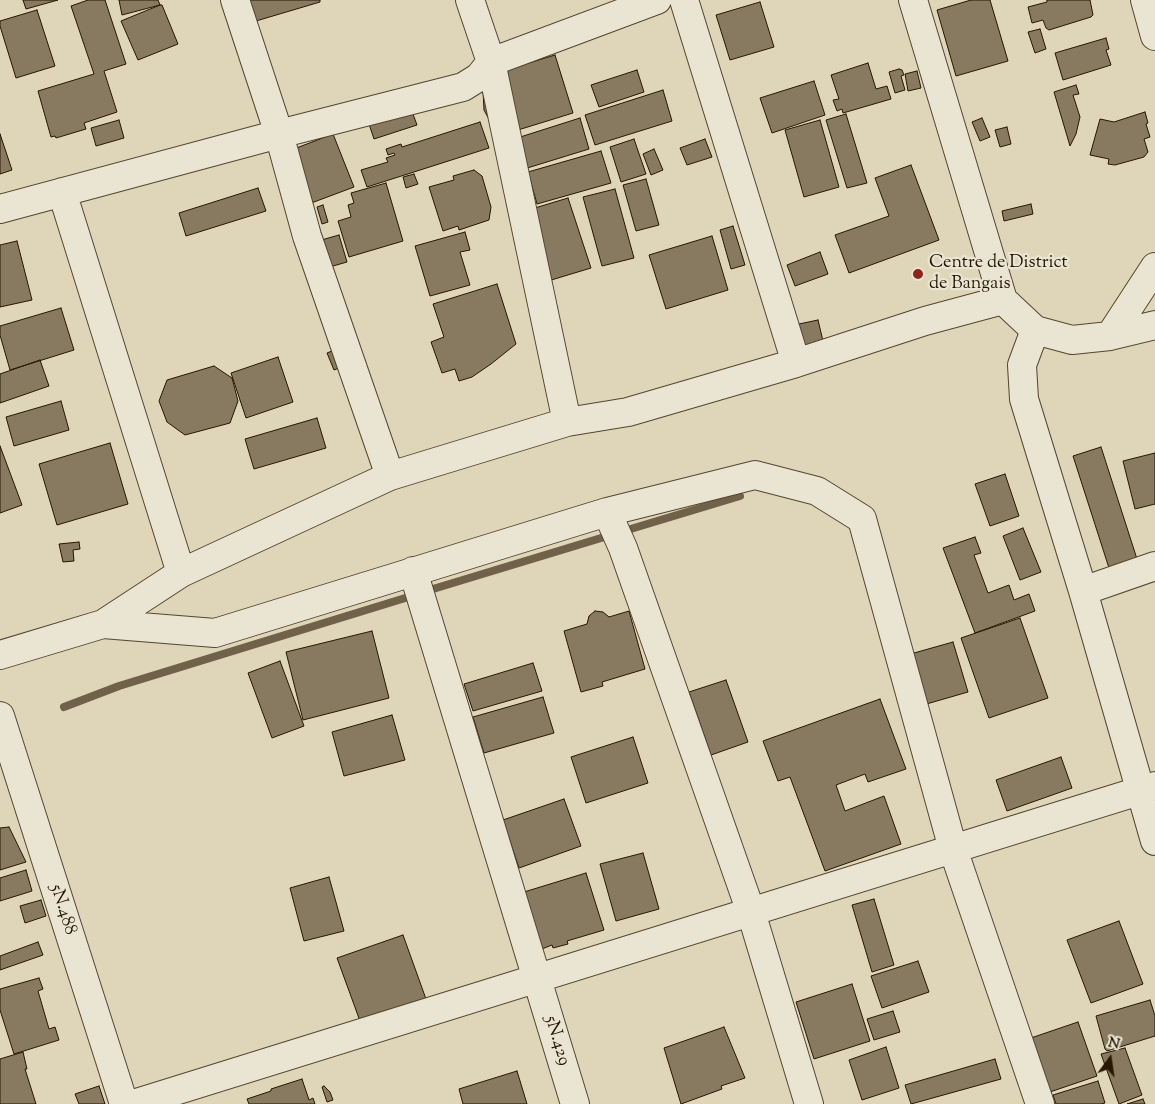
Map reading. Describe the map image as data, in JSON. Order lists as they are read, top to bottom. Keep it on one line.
{"streets":{"street":["5N.488","5N.429"]},"places":["Centre de District de Bangais"],"north":"top"}
